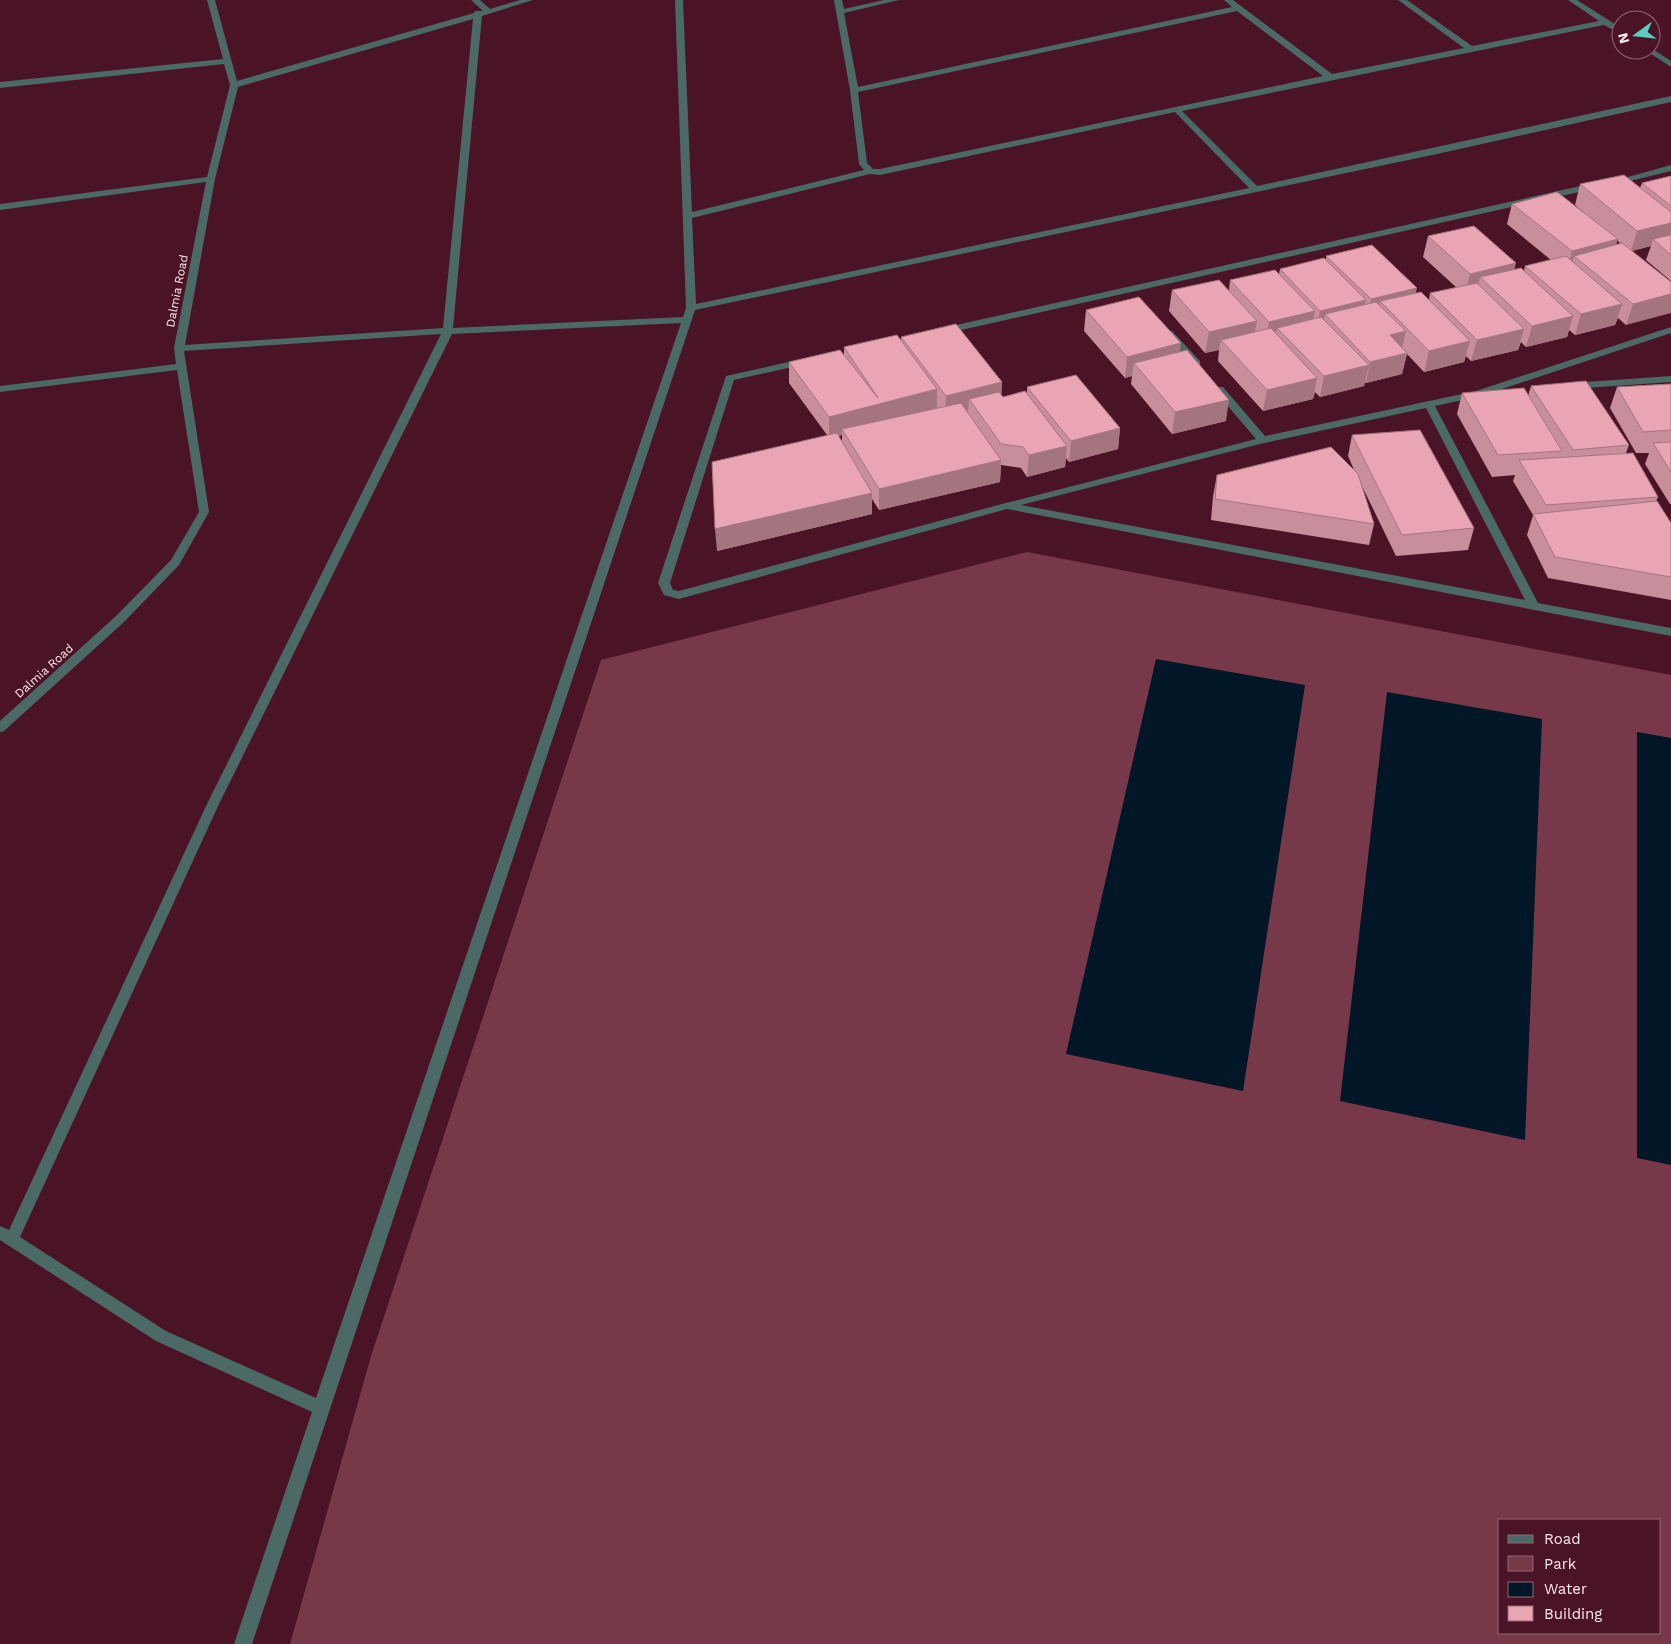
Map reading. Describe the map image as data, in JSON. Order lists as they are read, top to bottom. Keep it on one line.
{"streets":{"street":["Dalmia Road"]},"legend":["Road","Park","Water","Building"],"north":"left"}
